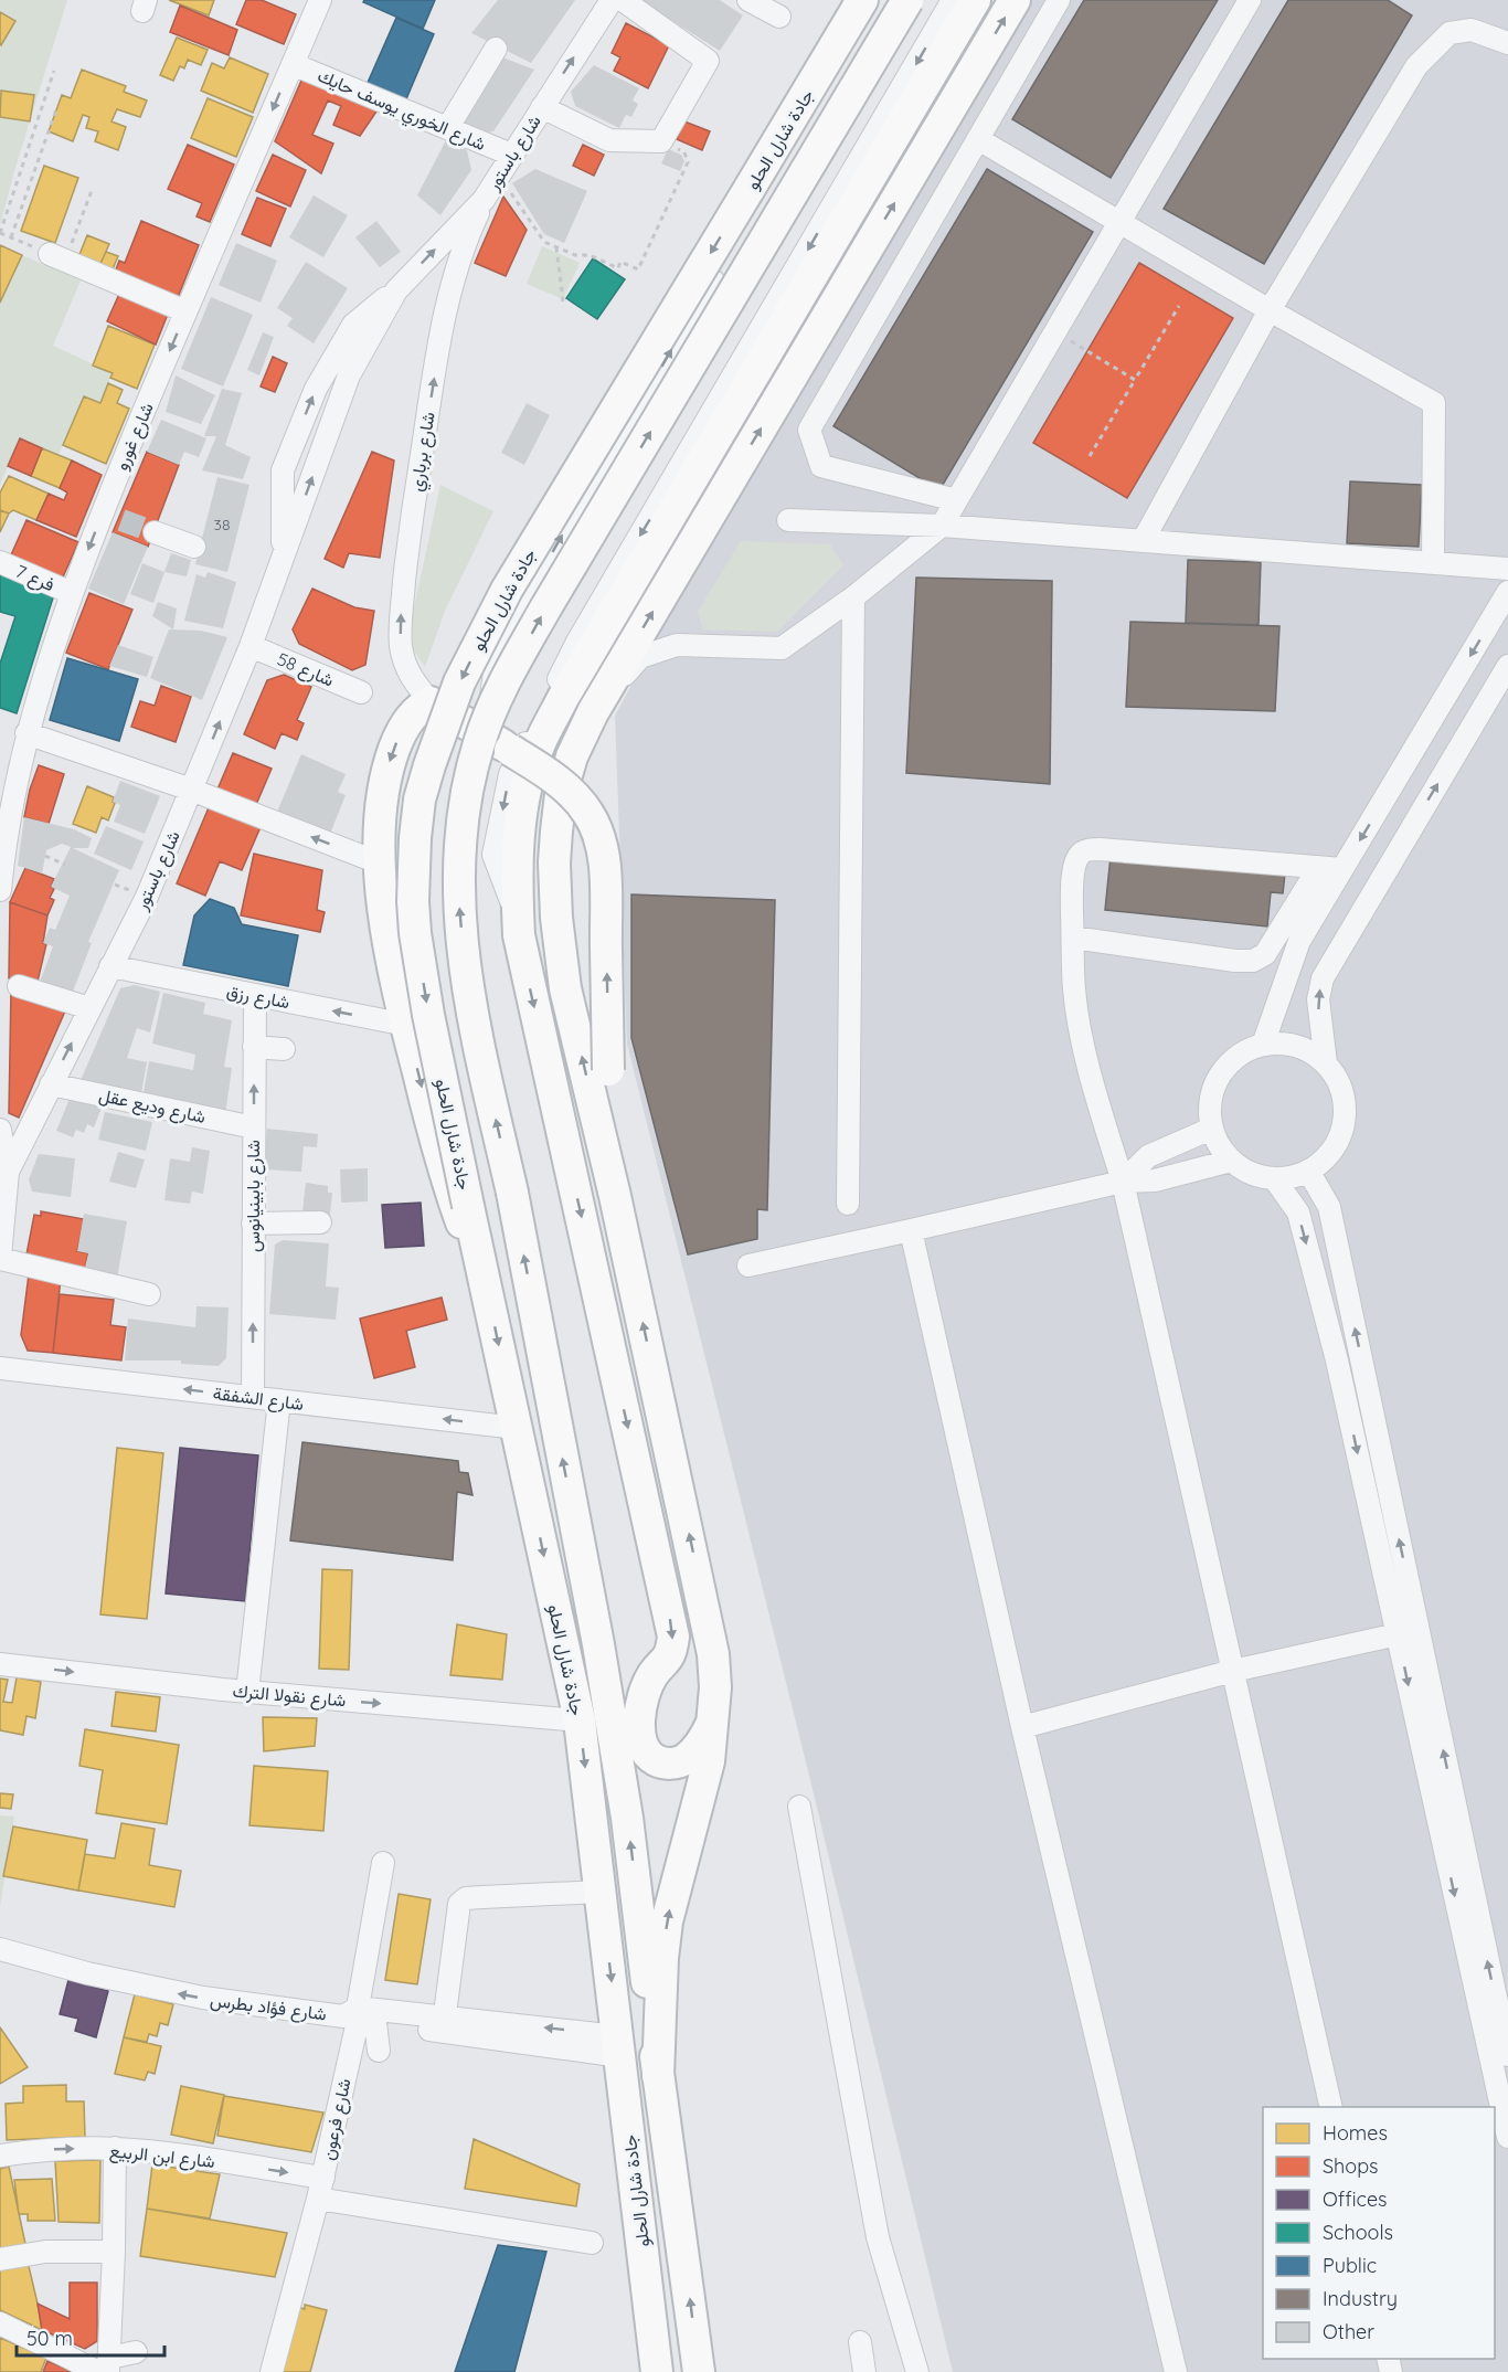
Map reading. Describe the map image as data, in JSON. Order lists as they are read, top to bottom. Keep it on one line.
{"streets":{"highway":["جادة شارل الحلو"],"street":["شارع الخوري يوسف حايك","شارع باستور","شارع غورو","شارع برباري","فرع 7","شارع 58","شارع رزق","شارع وديع عقل","شارع بابينيانوس","شارع الشفقة","شارع نقولا الترك","شارع فؤاد بطرس","شارع فرعون","شارع ابن الربيع"]},"crossings":[["شارع الخوري يوسف حايك","شارع باستور"],["شارع الخوري يوسف حايك","شارع غورو"],["جادة شارل الحلو","شارع الشفقة"],["جادة شارل الحلو","شارع نقولا الترك"],["جادة شارل الحلو","شارع فؤاد بطرس"],["شارع باستور","شارع برباري"],["شارع باستور","شارع 58"],["شارع باستور","شارع رزق"],["شارع باستور","شارع وديع عقل"],["شارع غورو","فرع 7"],["شارع رزق","شارع بابينيانوس"],["شارع وديع عقل","شارع بابينيانوس"],["شارع بابينيانوس","شارع الشفقة"],["شارع فؤاد بطرس","شارع فرعون"],["شارع فرعون","شارع ابن الربيع"]],"one_way":["شارع باستور","شارع غورو","شارع بابينيانوس","شارع نقولا الترك","شارع فؤاد بطرس"],"house_numbers":["38"],"legend":["Homes","Shops","Offices","Schools","Public","Industry","Other"],"scale_bar":"50 m"}
